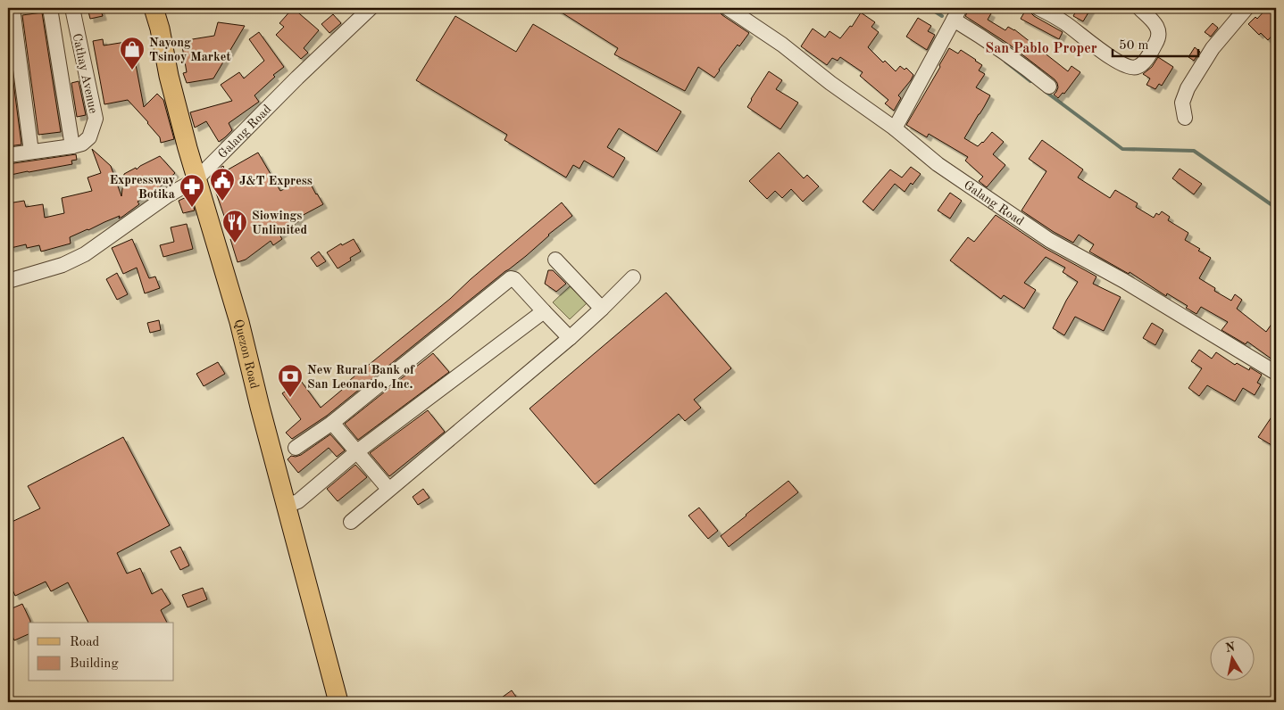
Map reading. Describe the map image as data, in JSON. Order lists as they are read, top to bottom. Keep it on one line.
{"streets":{"main road":["Quezon Road"],"street":["Cathay Avenue","Galang Road"]},"crossings":[["Galang Road","Quezon Road"]],"districts":["San Pablo Proper"],"places":{"shop":["Nayong Tsinoy Market"],"public building":["J&T Express"],"pharmacy":["Expressway Botika"],"restaurant":["Siowings Unlimited"],"bank":["New Rural Bank of San Leonardo, Inc."]},"legend":["Road","Building"],"scale_bar":"50 m","north":"top"}
